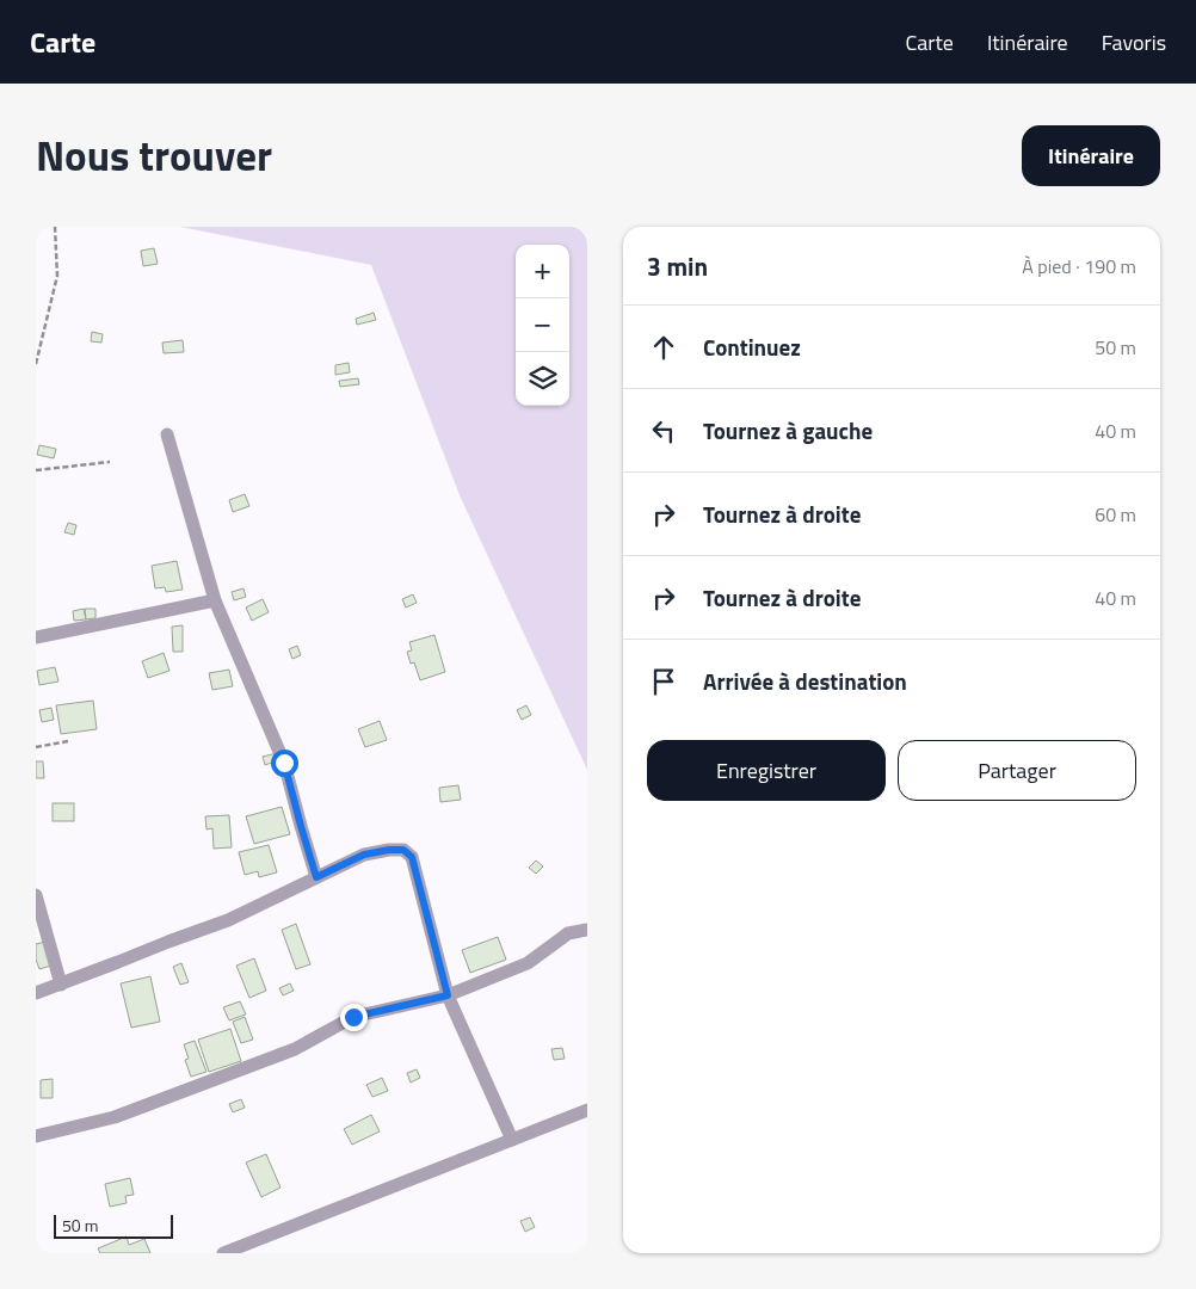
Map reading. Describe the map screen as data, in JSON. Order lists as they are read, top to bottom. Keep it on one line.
{"scale_bar":"50 m","page":{"header":"Carte","nav":["Carte","Itinéraire","Favoris"],"title":"Nous trouver","buttons":["Itinéraire",["Enregistrer","Partager"]],"heading":["3 min","À pied · 190 m"],"map_buttons":["+","−"],"list":[["Continuez","50 m"],["Tournez à gauche","40 m"],["Tournez à droite","60 m"],["Tournez à droite","40 m"],"Arrivée à destination"],"scale":"50 m"}}
